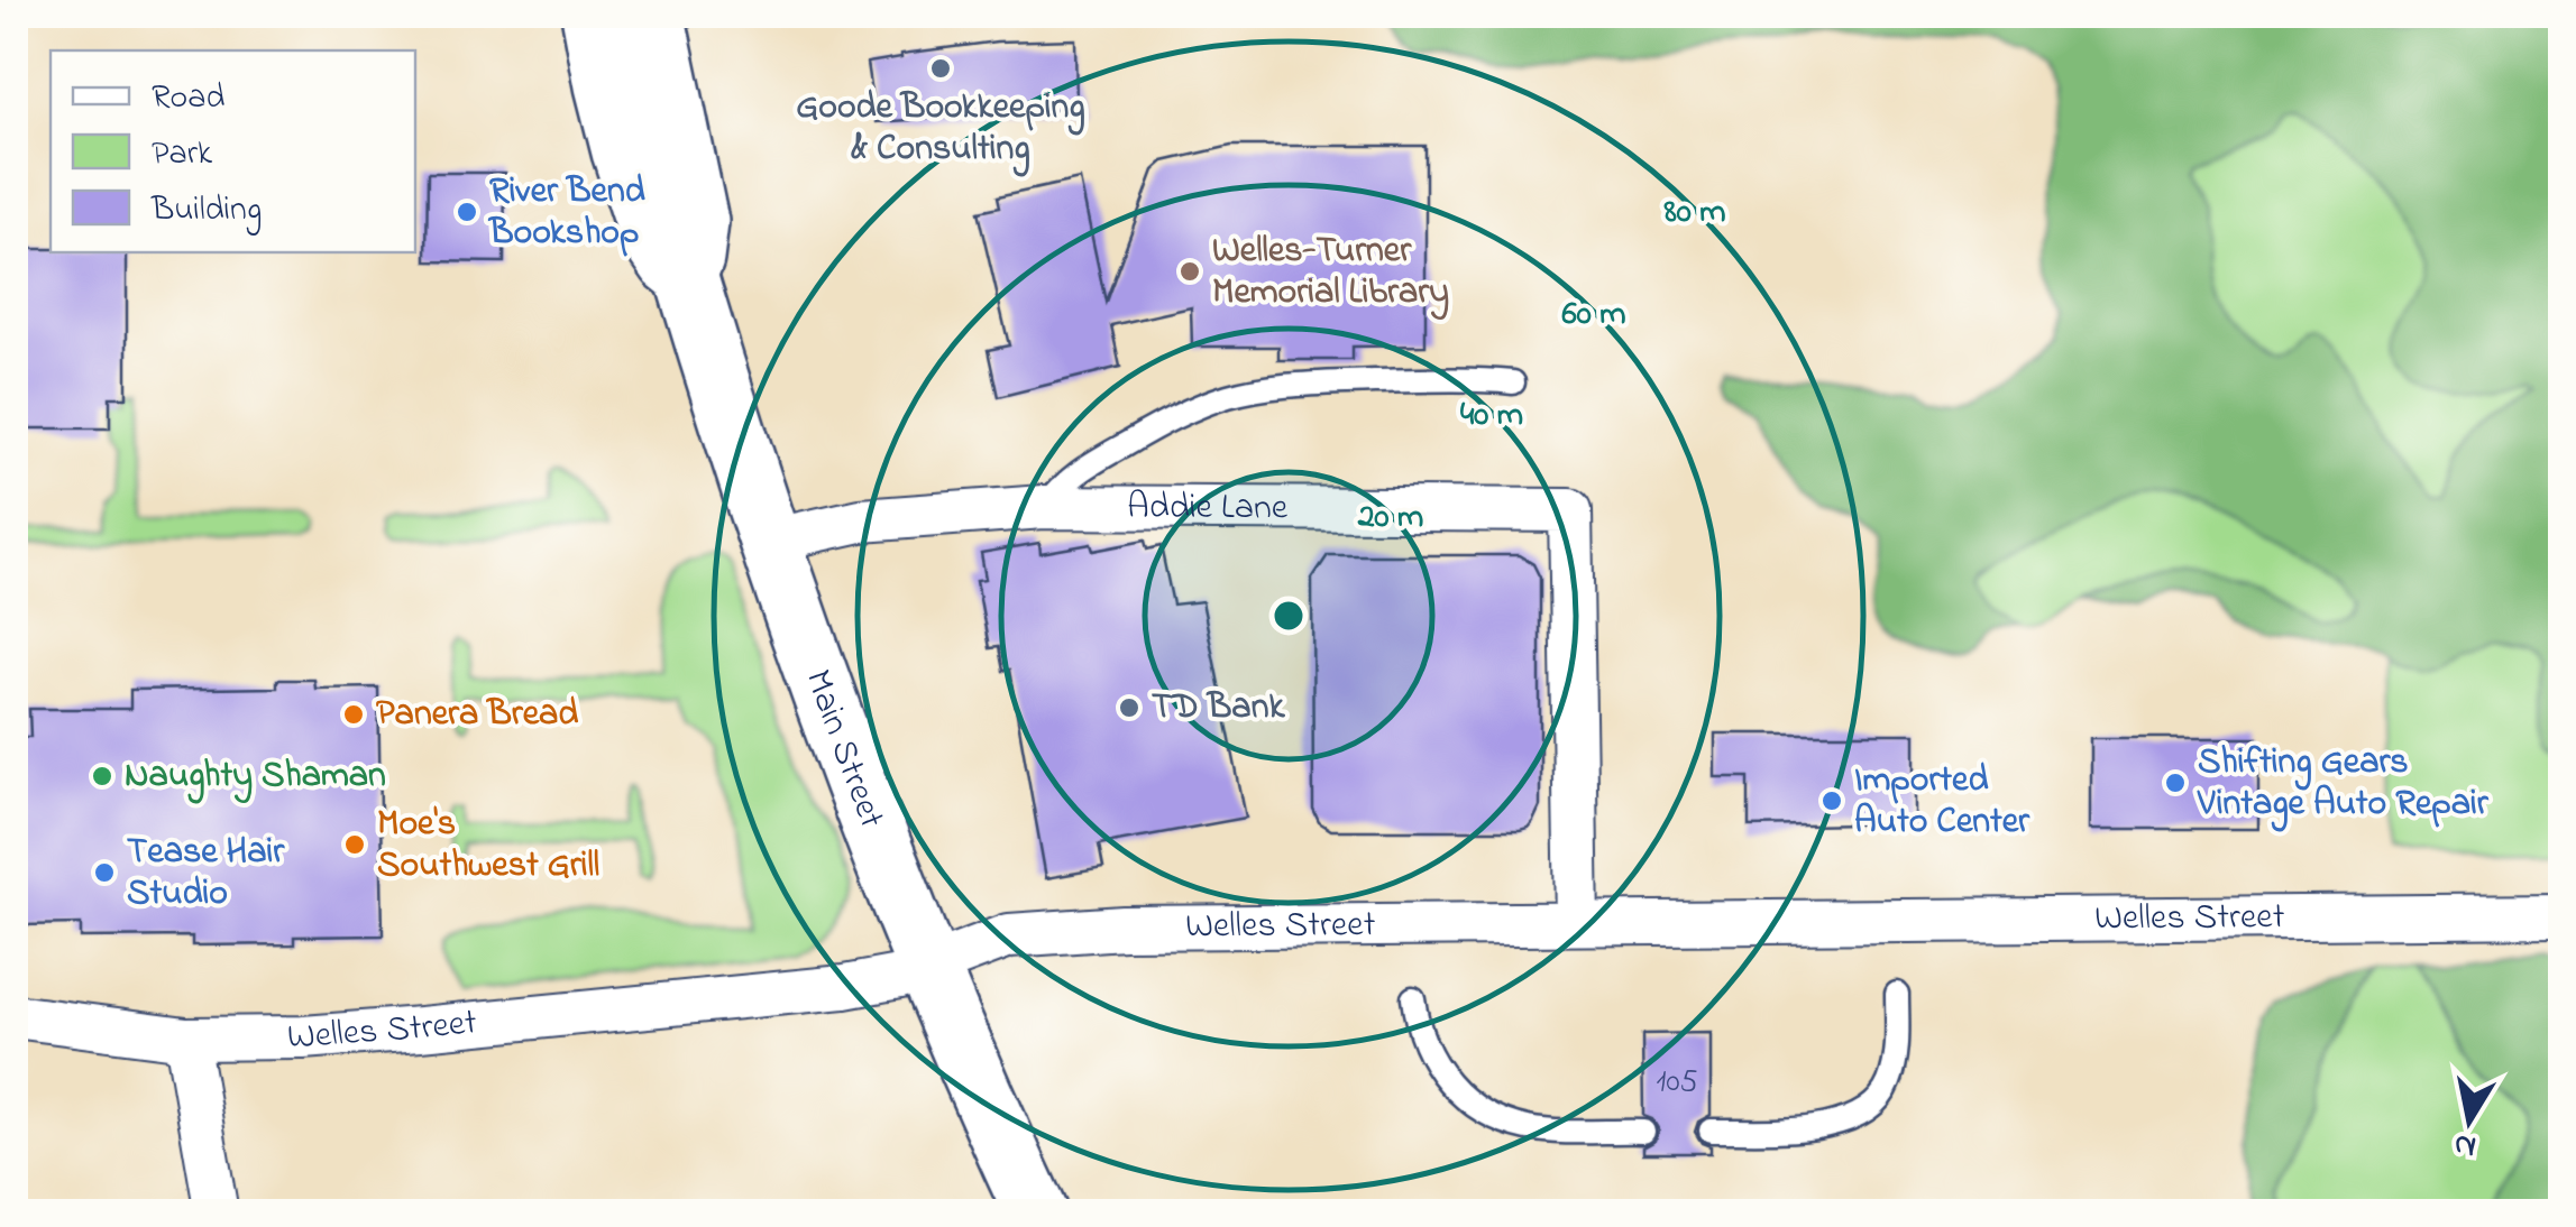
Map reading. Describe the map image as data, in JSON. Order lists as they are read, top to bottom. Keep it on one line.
{"streets":{"main road":["Main Street"],"street":["Addie Lane","Welles Street"]},"crossings":[["Addie Lane","Main Street"],["Addie Lane","Welles Street"],["Main Street","Welles Street"]],"places":["Goode Bookkeeping & Consulting","River Bend Bookshop","Welles-Turner Memorial Library","TD Bank","Panera Bread","Naughty Shaman","Shifting Gears Vintage Auto Repair","Imported Auto Center","Moe's Southwest Grill","Tease Hair Studio"],"house_numbers":["105"],"legend":["Road","Park","Building"],"north":"bottom","rings":["80 m","60 m","40 m","20 m"]}
